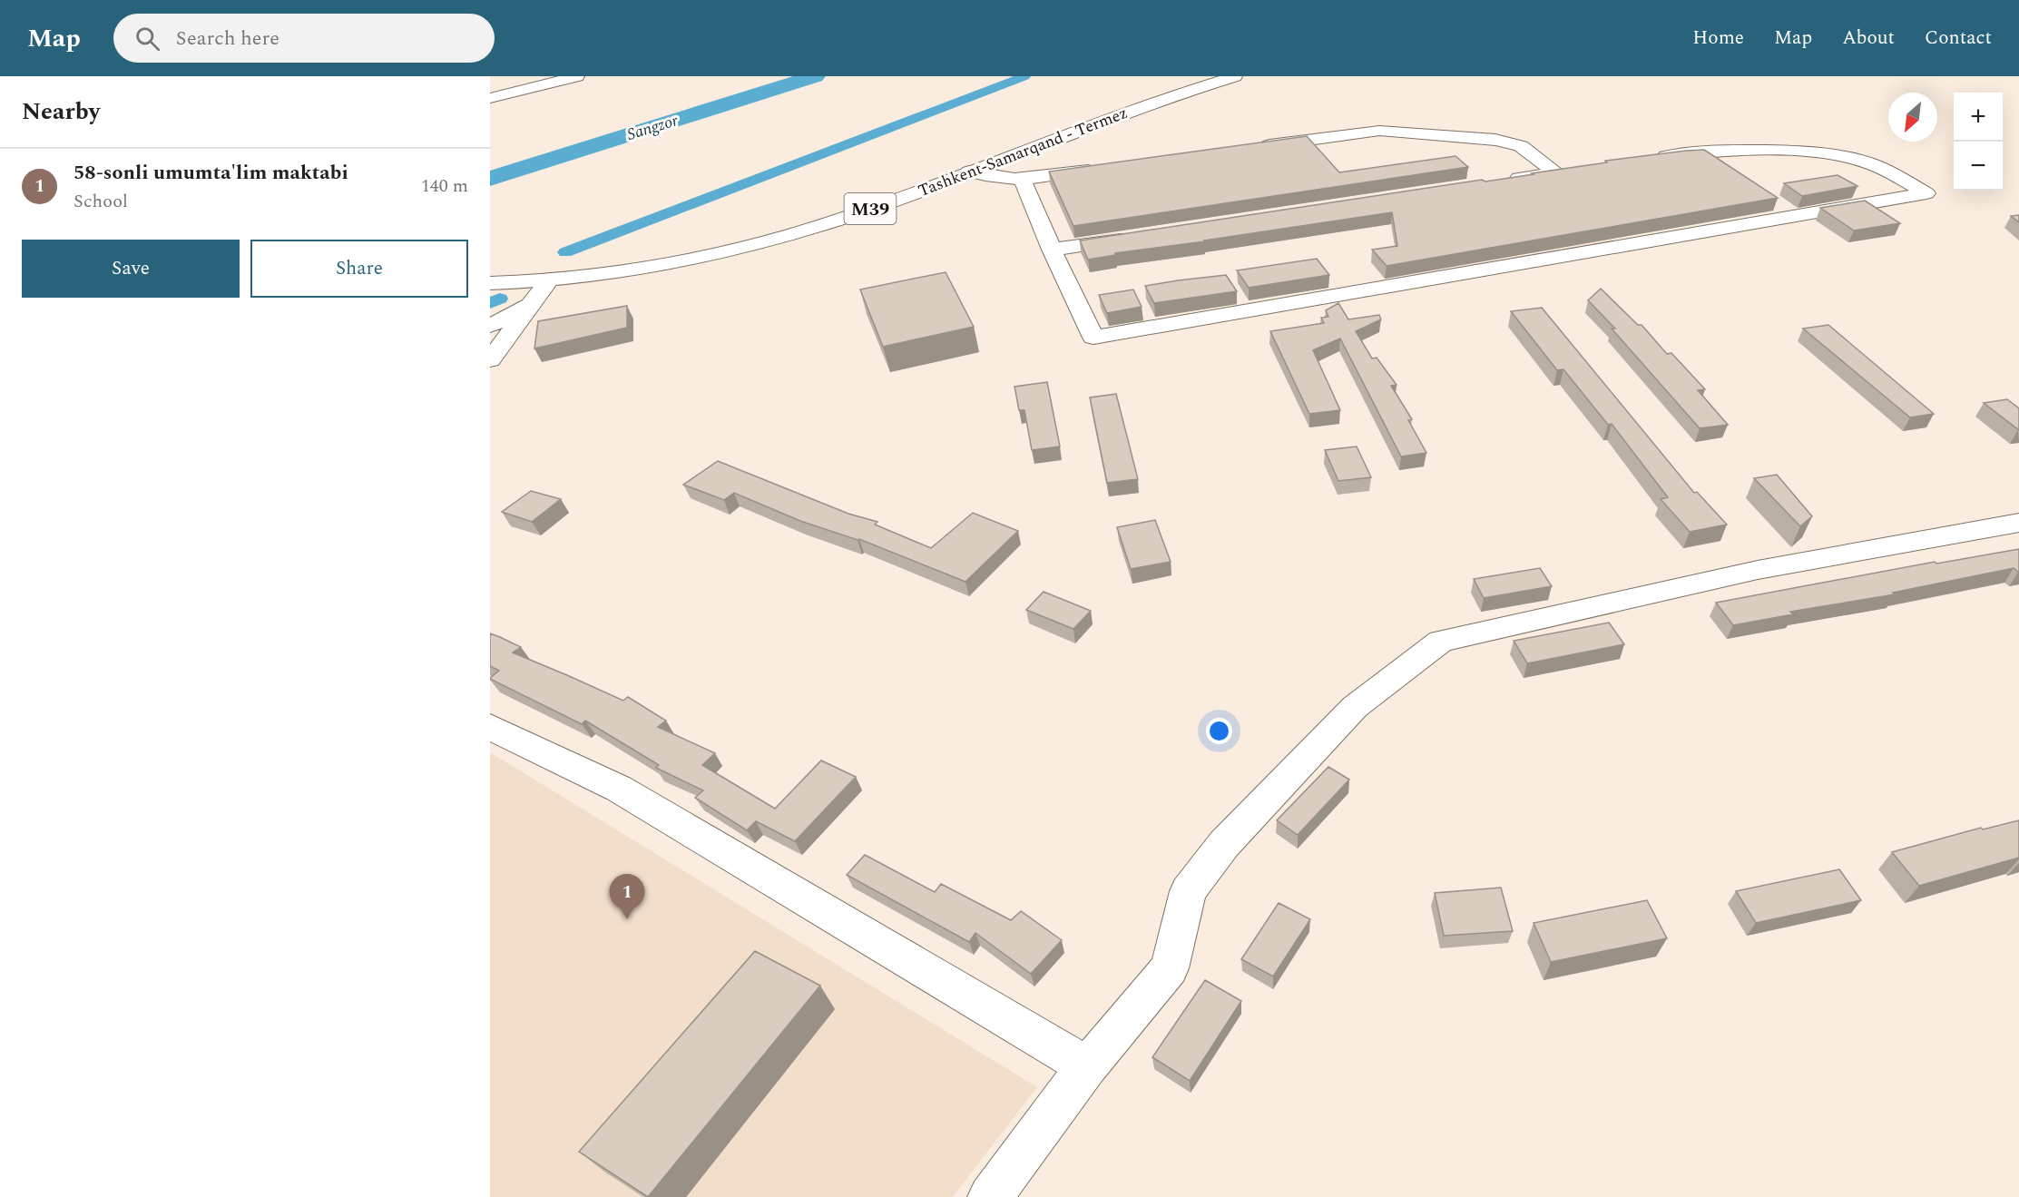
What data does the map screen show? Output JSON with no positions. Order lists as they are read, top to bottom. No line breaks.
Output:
{"streets":{"main road":["Tashkent-Samarqand - Termez","M39"]},"water":["Sangzor"],"north":"bottom left","page":{"header":"Map","search":"Search here","nav":["Home","Map","About","Contact"],"heading":"Nearby","map_buttons":["+","−"],"list":[{"mark":"1","name":"58-sonli umumta'lim maktabi","note":"School","value":"140 m"}],"buttons":["Save","Share"],"pins":"1"}}
